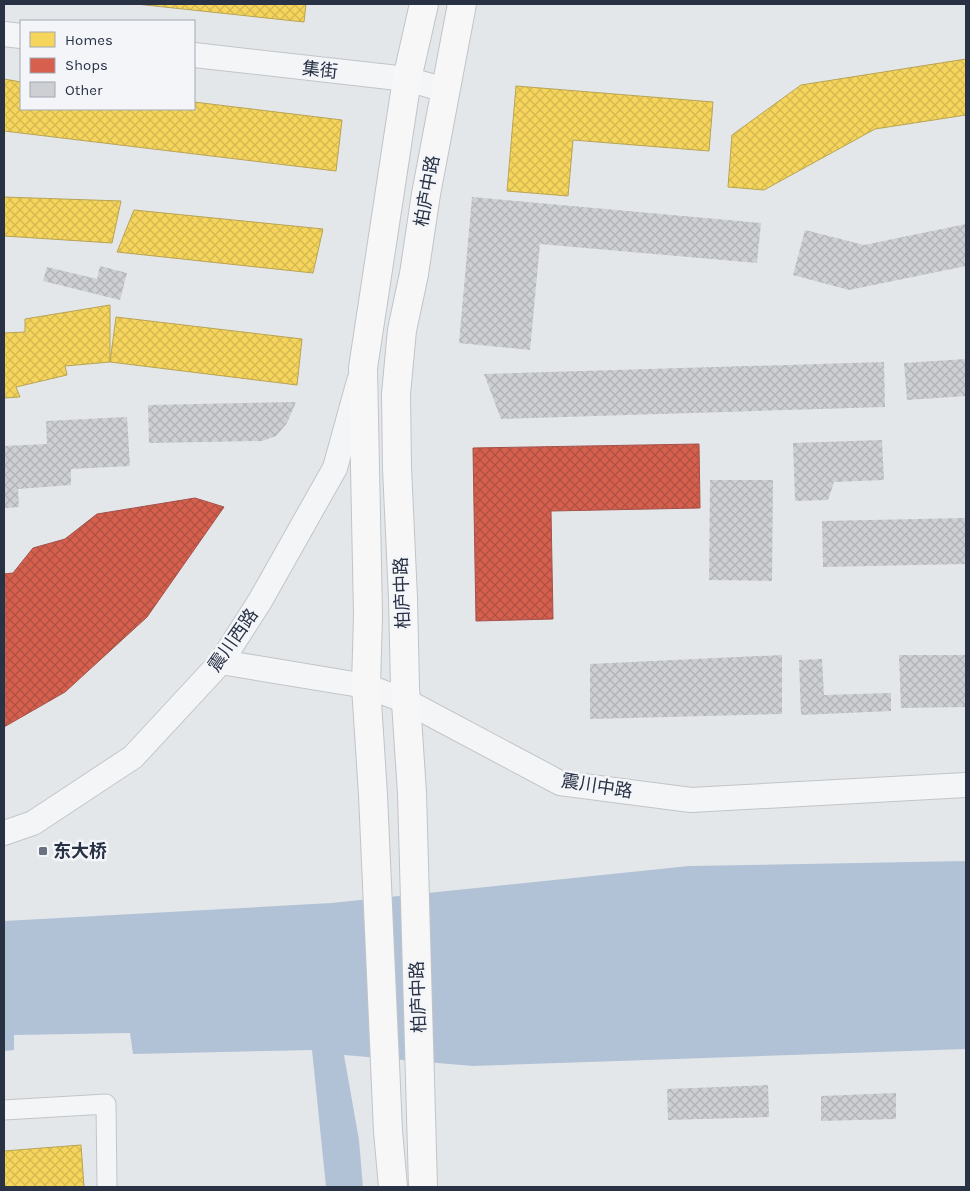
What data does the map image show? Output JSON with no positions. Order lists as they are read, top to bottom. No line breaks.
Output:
{"streets":{"main road":["柏庐中路"],"street":["集街","震川西路","震川中路"]},"crossings":[["集街","柏庐中路"],["柏庐中路","震川西路"],["柏庐中路","震川中路"],["震川西路","震川中路"]],"places":{"transit":["东大桥"]},"legend":["Homes","Shops","Other"]}
